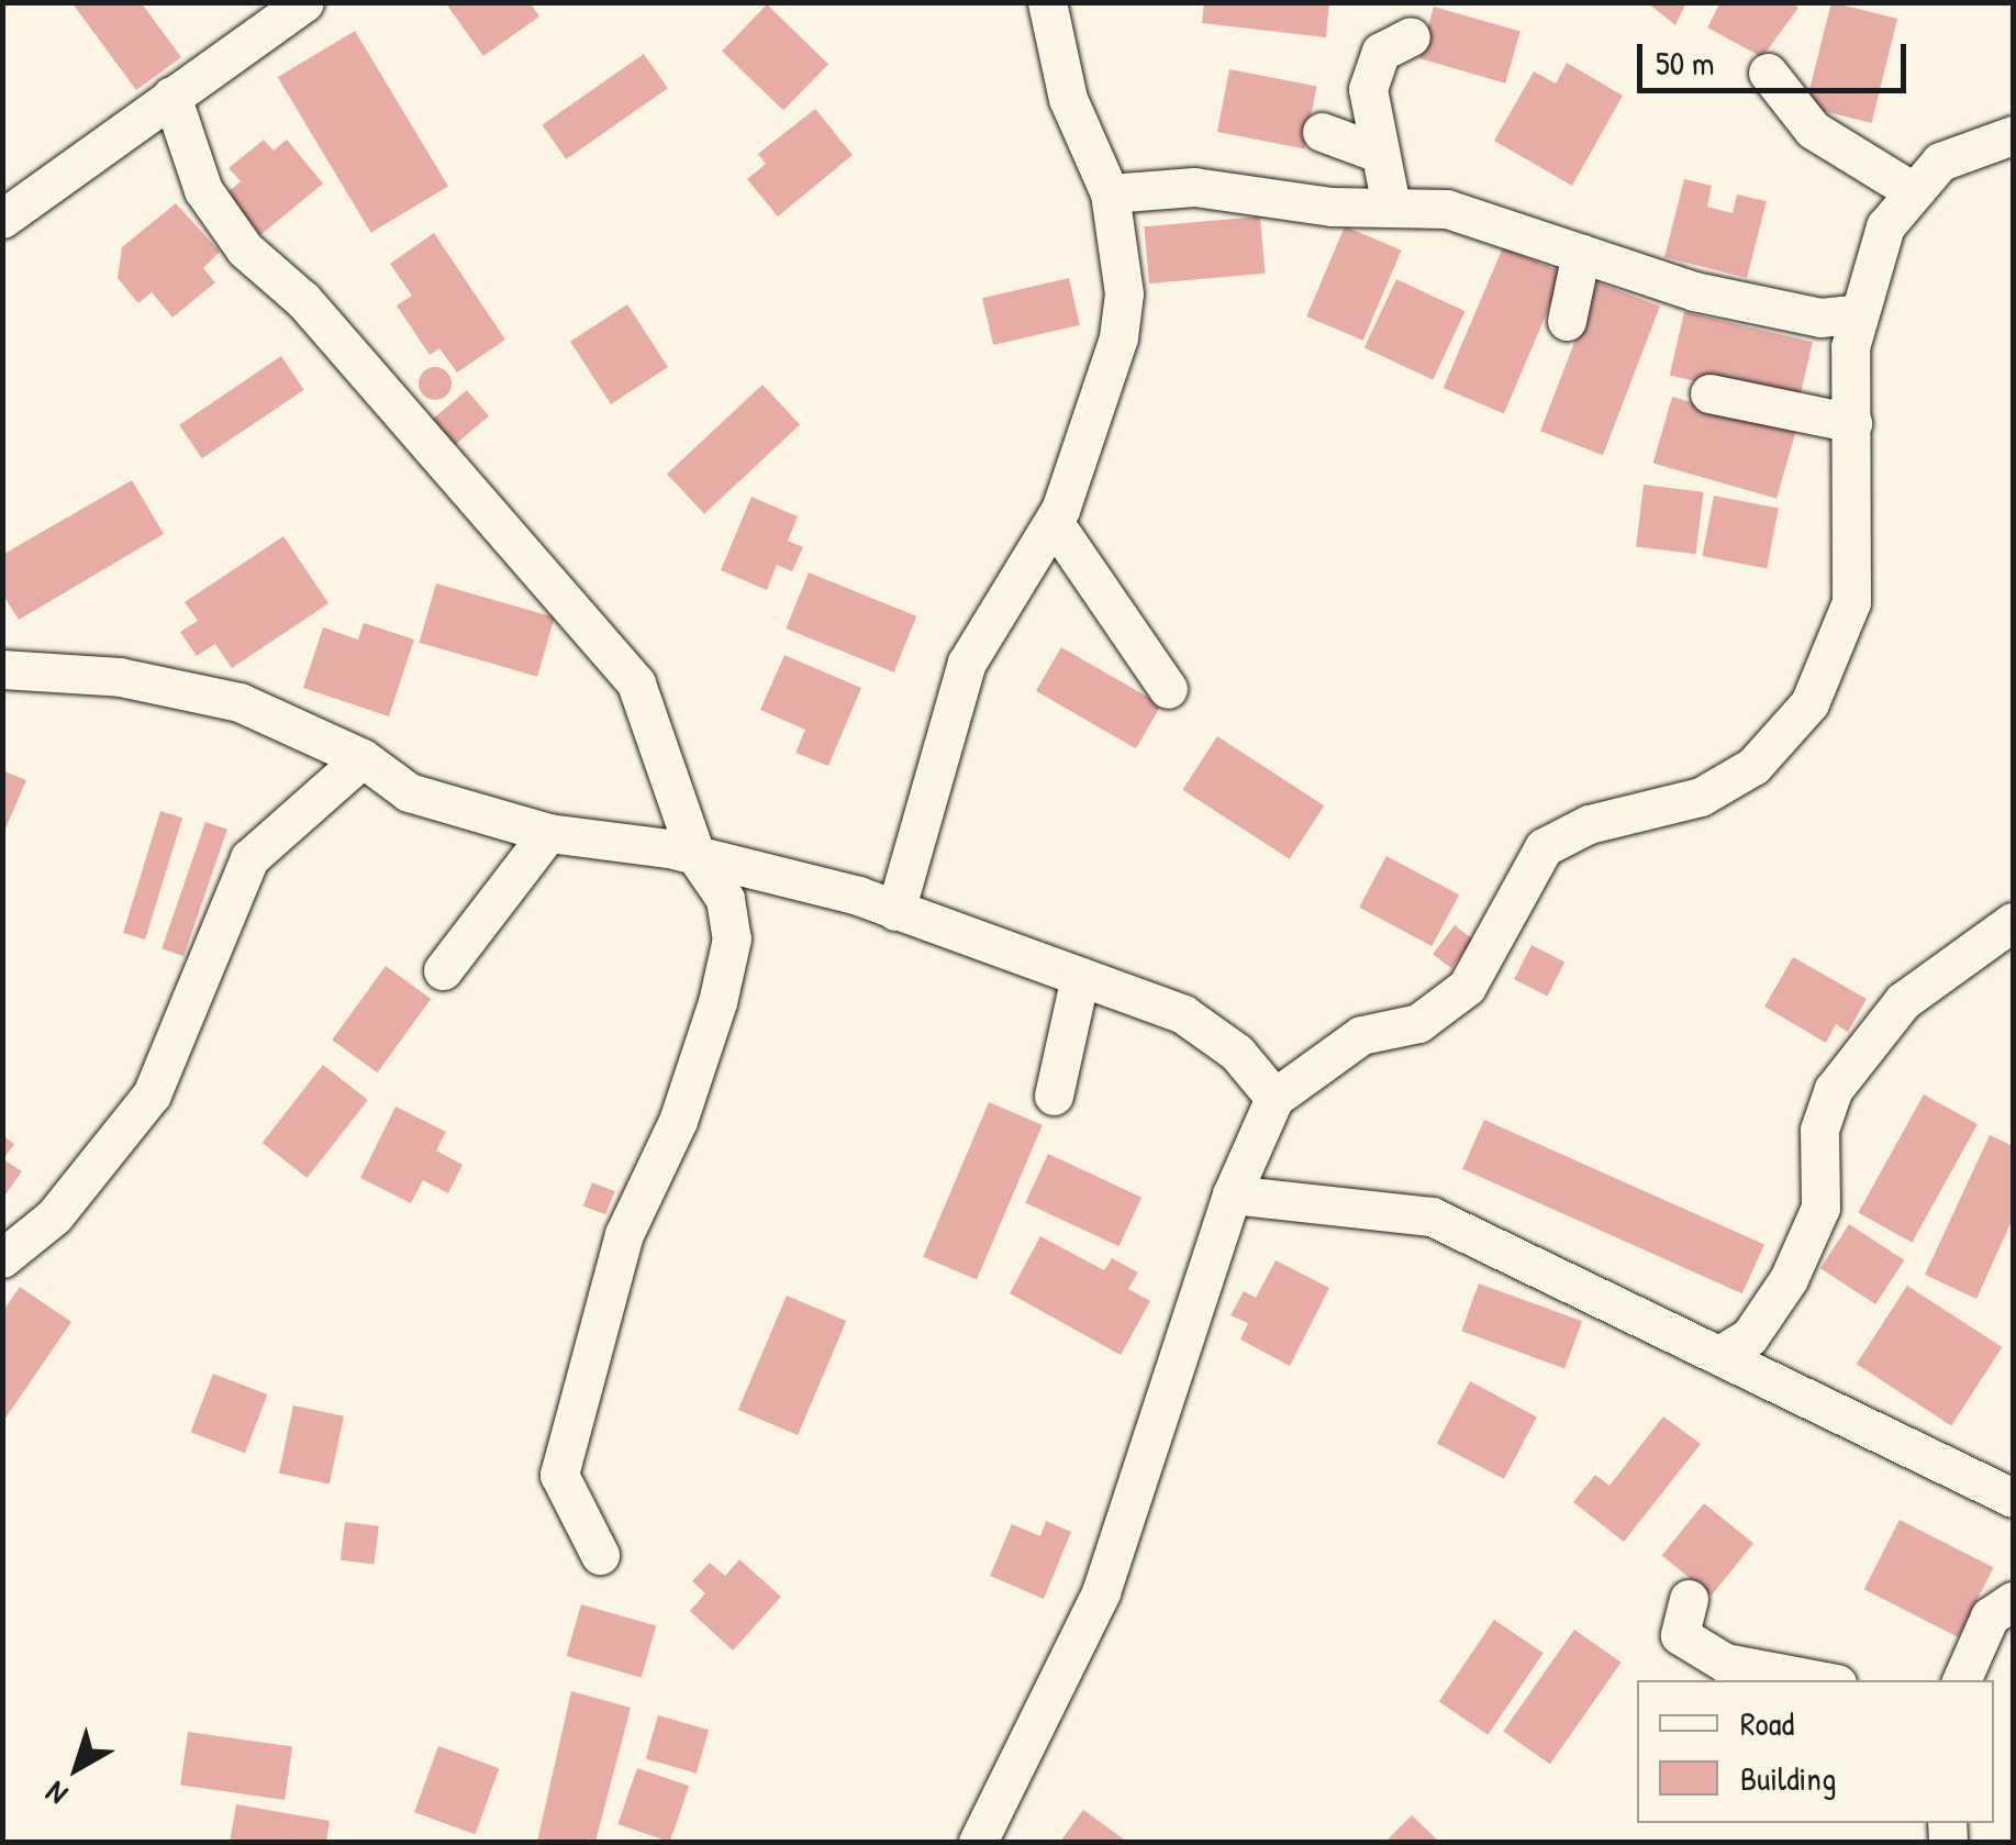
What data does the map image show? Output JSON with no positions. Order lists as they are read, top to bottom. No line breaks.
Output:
{"legend":["Road","Building"],"scale_bar":"50 m","north":"bottom left"}
